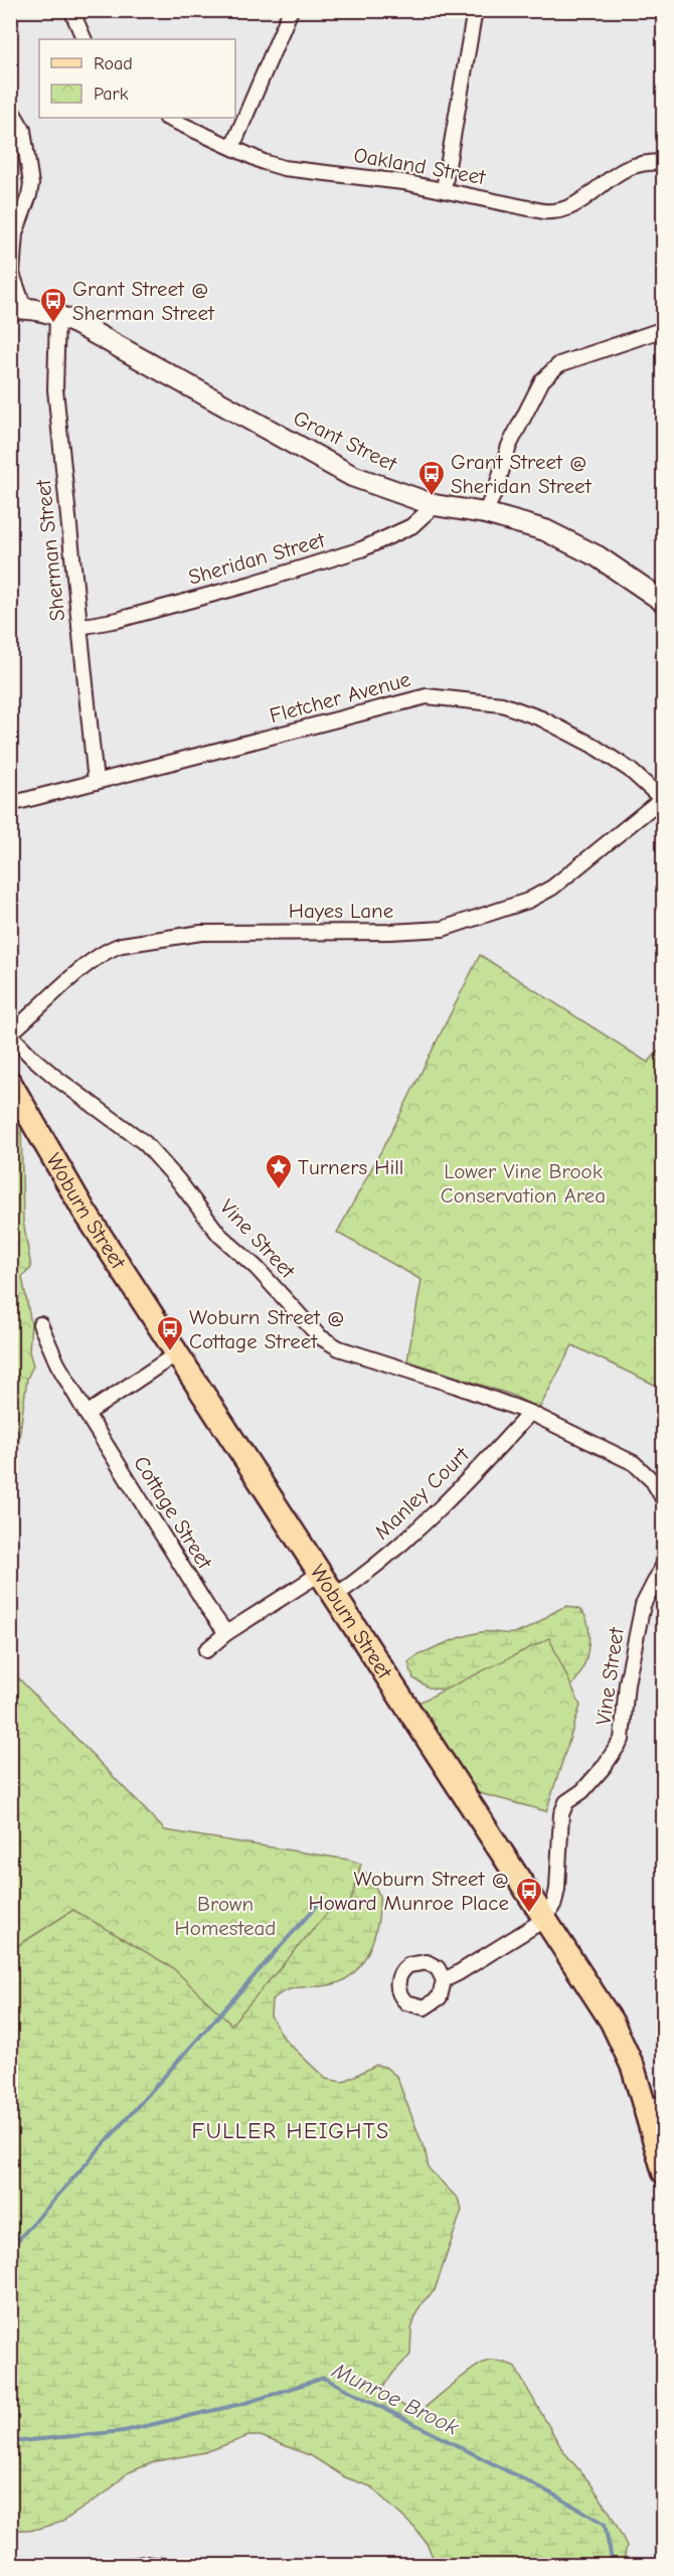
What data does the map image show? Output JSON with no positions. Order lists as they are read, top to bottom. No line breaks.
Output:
{"streets":{"main road":["Woburn Street"],"street":["Oakland Street","Grant Street","Sherman Street","Sheridan Street","Fletcher Avenue","Hayes Lane","Vine Street","Manley Court","Cottage Street"]},"crossings":[["Grant Street","Sherman Street"],["Grant Street","Sheridan Street"],["Sherman Street","Sheridan Street"],["Sherman Street","Fletcher Avenue"],["Fletcher Avenue","Hayes Lane"],["Hayes Lane","Vine Street"],["Woburn Street","Vine Street"],["Woburn Street","Manley Court"],["Vine Street","Manley Court"]],"districts":["FULLER HEIGHTS"],"water":["Munroe Brook"],"parks":["Lower Vine Brook Conservation Area","Brown Homestead"],"places":{"bus stop":["Grant Street @ Sherman Street","Grant Street @ Sheridan Street","Woburn Street @ Cottage Street","Woburn Street @ Howard Munroe Place"],"place":["Turners Hill"]},"legend":["Road","Park"]}
